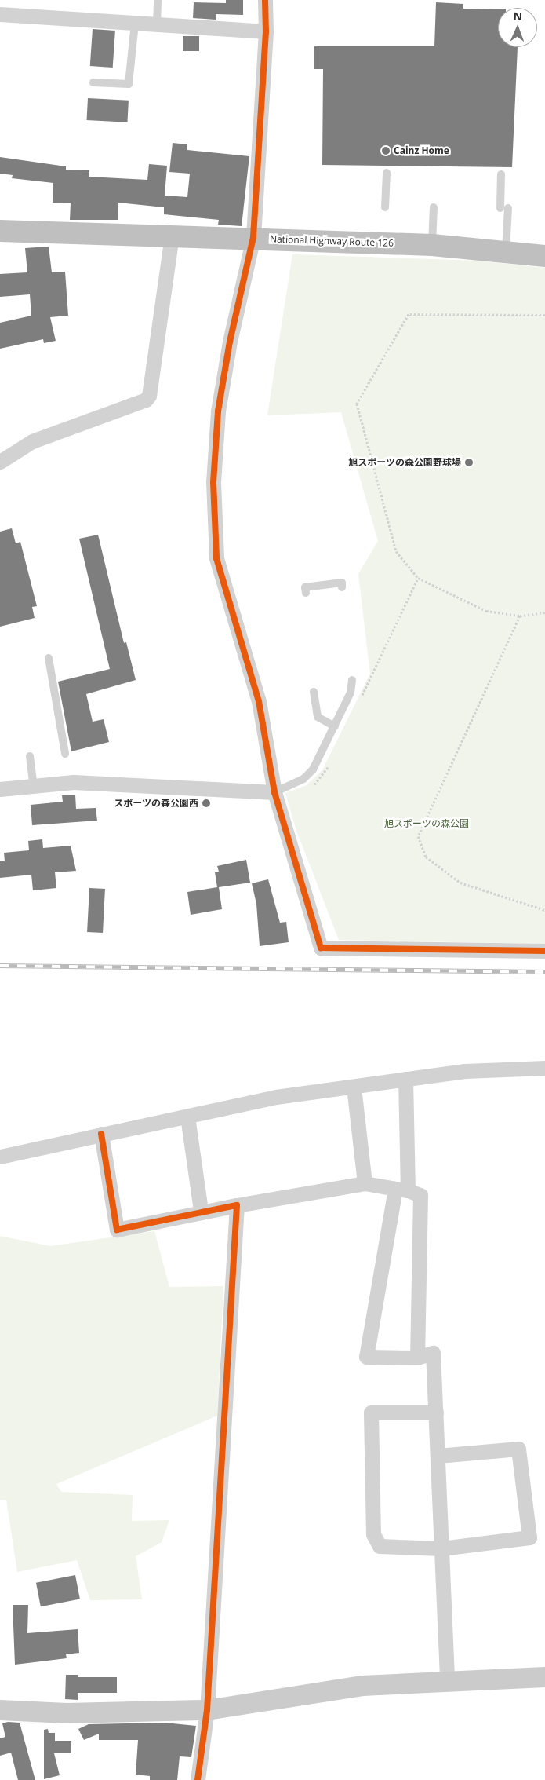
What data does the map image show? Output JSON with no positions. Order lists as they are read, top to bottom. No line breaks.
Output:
{"streets":{"highway":["National Highway Route 126"]},"parks":["旭スポーツの森公園"],"places":["Cainz Home","旭スポーツの森公園野球場","スポーツの森公園西"],"north":"top"}
